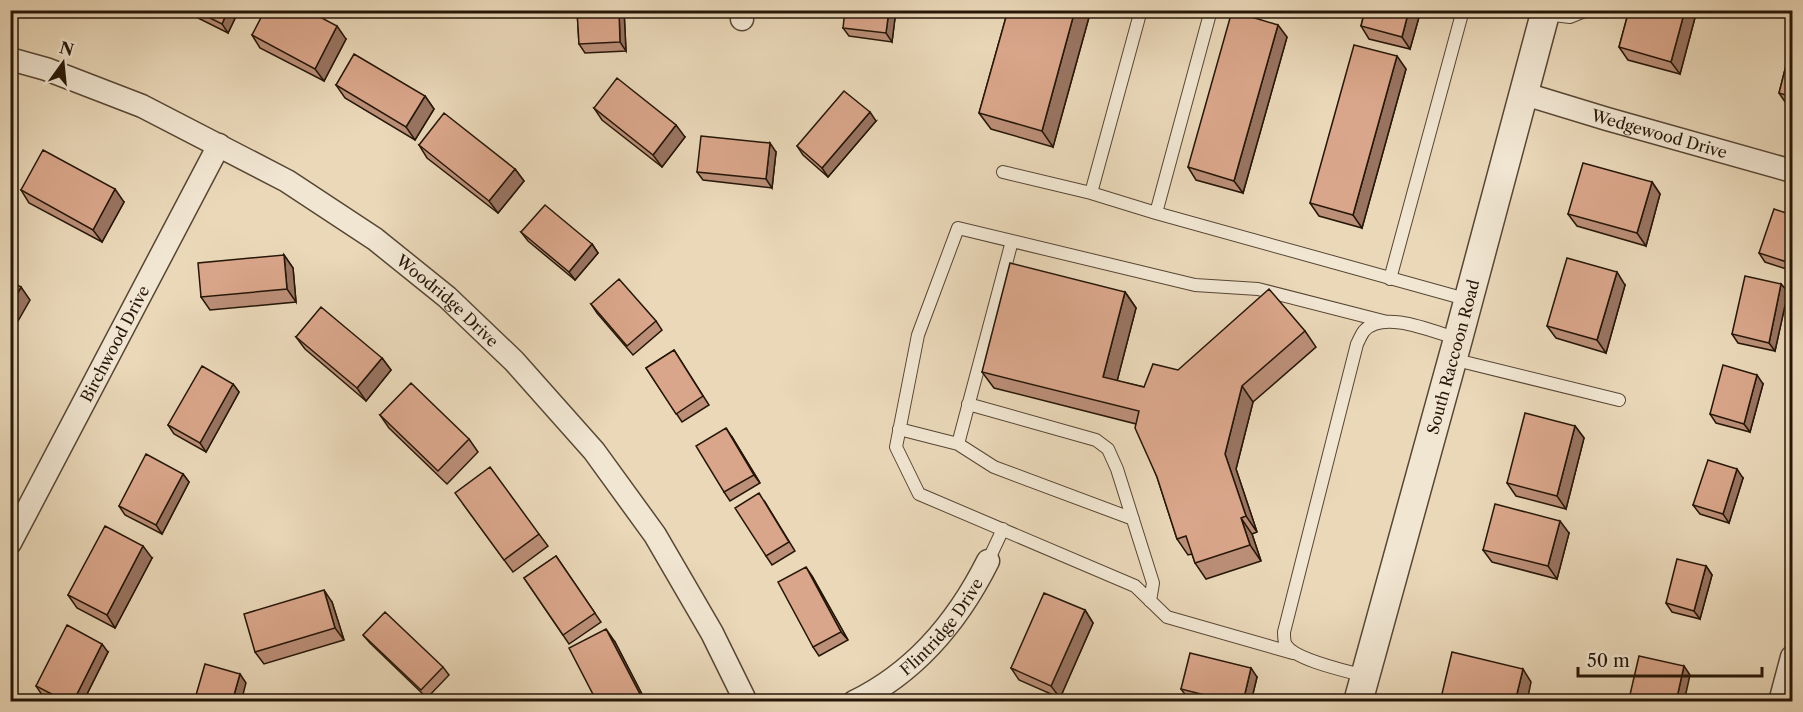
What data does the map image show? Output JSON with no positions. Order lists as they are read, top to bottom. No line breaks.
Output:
{"streets":{"street":["Wedgewood Drive","Woodridge Drive","Birchwood Drive","South Raccoon Road","Flintridge Drive"]},"crossings":[["Wedgewood Drive","South Raccoon Road"],["Woodridge Drive","Birchwood Drive"]],"scale_bar":"50 m","north":"top"}
